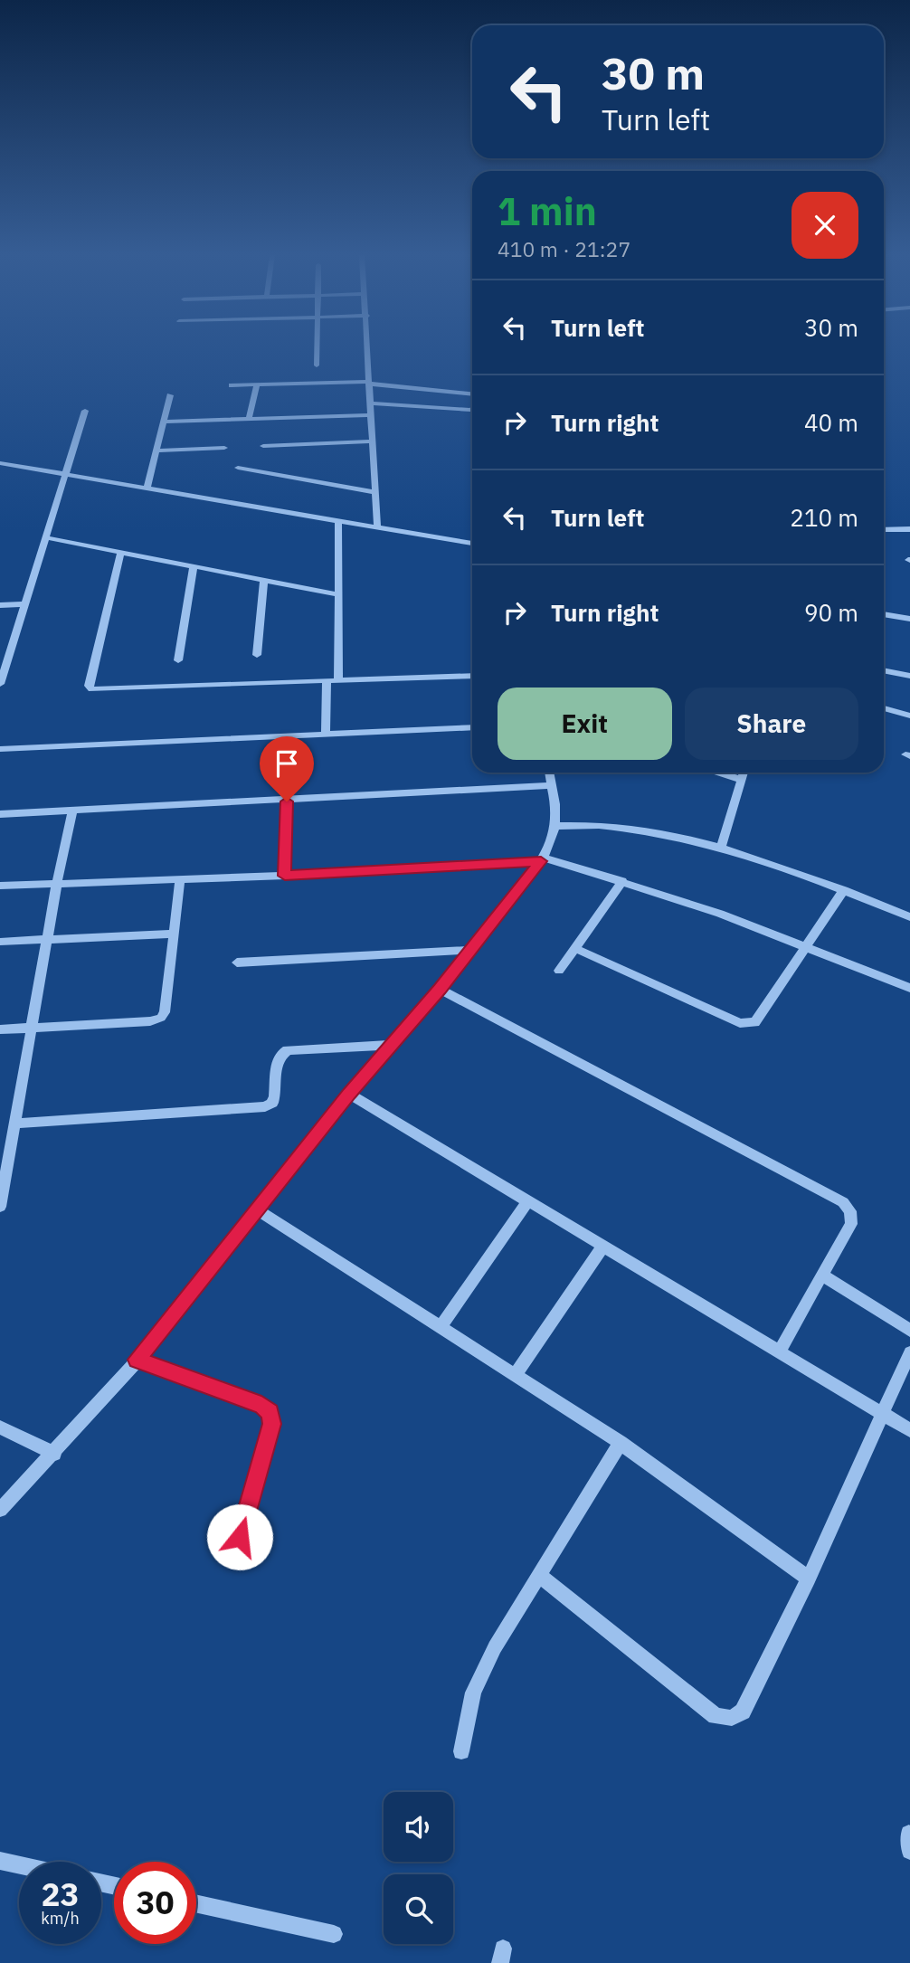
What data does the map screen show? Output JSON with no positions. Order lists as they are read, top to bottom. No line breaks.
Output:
{"page":{"turn":["30 m","Turn left"],"heading":["1 min","410 m · 21:27"],"list":[{"name":"Turn left","value":"30 m"},{"name":"Turn right","value":"40 m"},{"name":"Turn left","value":"210 m"},{"name":"Turn right","value":"90 m"}],"buttons":["Exit","Share"],"speed":"23 km/h","limit":"30"}}
